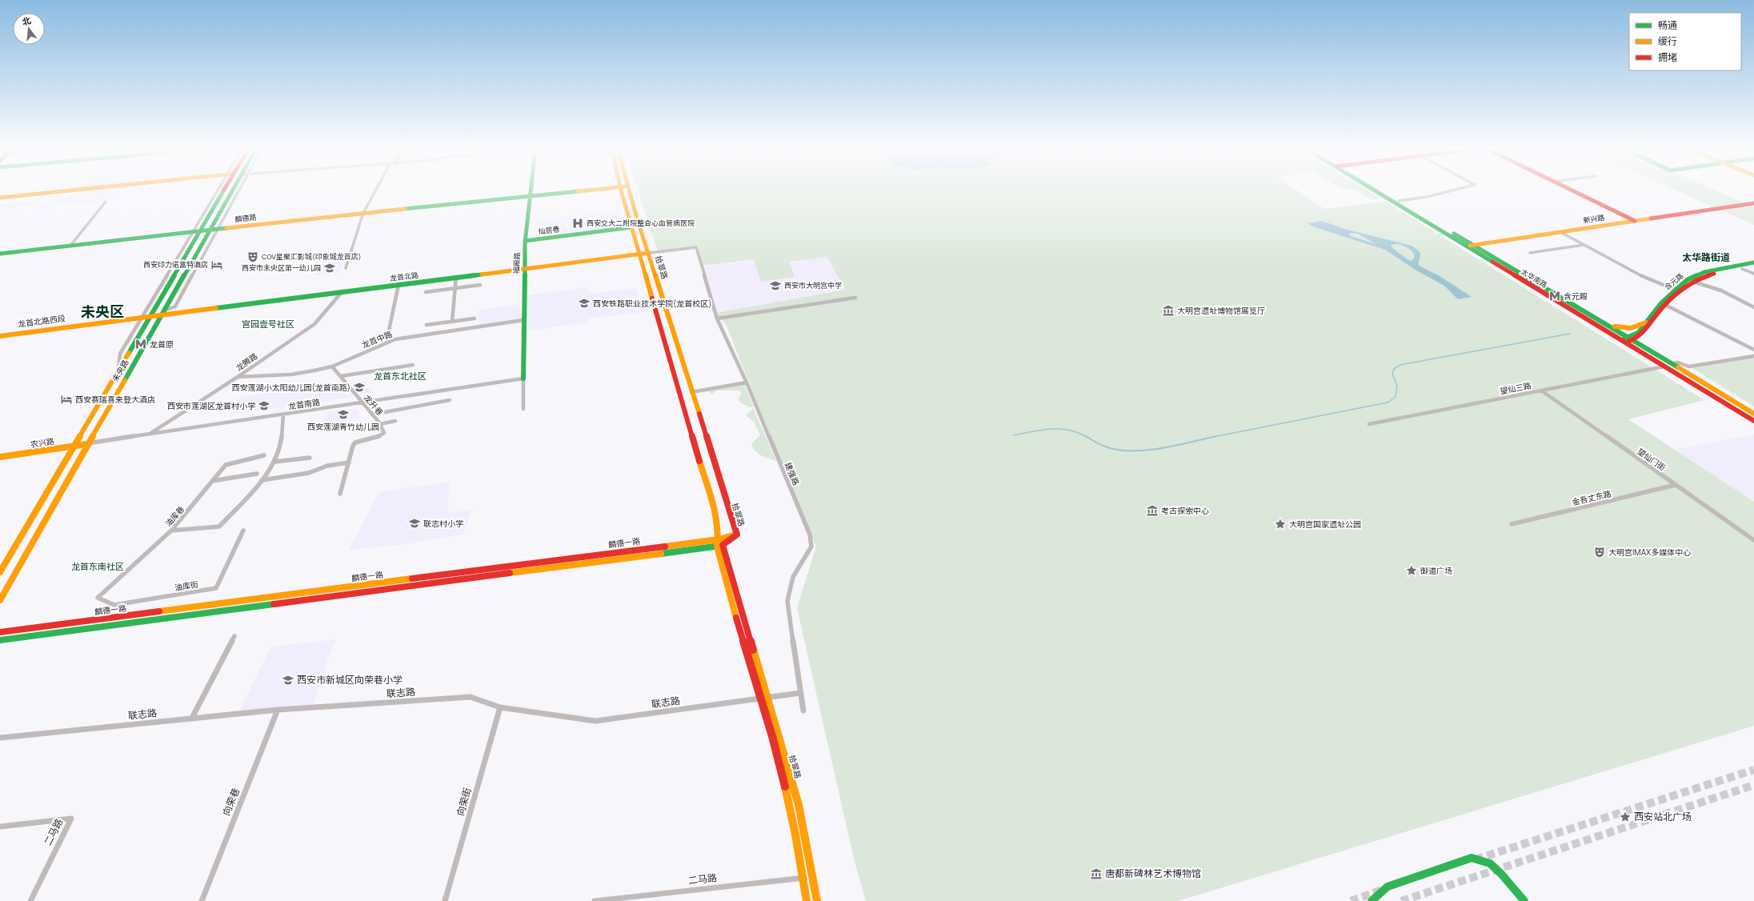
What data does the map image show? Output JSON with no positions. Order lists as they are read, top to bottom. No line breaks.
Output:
{"streets":{"main road":["麟德路","新兴路","仙居巷","福殿路","拾翠路","龙首北路","太华南路","含元路","龙首北路西段","未央路","农兴路","麟德一路"],"street":["龙首中路","龙腾路","望仙三路","龙首南路","龙升巷","望仙门街","建强路","金吾丈东路","油库巷","油库街","联志路","向荣巷","向荣街","二马路"]},"crossings":[["麟德路","福殿路"],["麟德路","未央路"],["新兴路","太华南路"],["仙居巷","福殿路"],["仙居巷","拾翠路"],["福殿路","龙首北路"],["福殿路","龙首中路"],["福殿路","龙首南路"],["拾翠路","龙首北路"],["拾翠路","建强路"],["拾翠路","麟德一路"],["拾翠路","联志路"],["拾翠路","二马路"],["龙首北路","龙首北路西段"],["龙首北路","龙腾路"],["龙首北路","未央路"],["龙首北路","建强路"],["太华南路","含元路"],["太华南路","望仙三路"],["龙首北路西段","未央路"],["龙首中路","龙腾路"],["龙首中路","龙升巷"],["龙腾路","龙首南路"],["未央路","龙首南路"],["未央路","农兴路"],["望仙三路","望仙门街"],["龙首南路","龙升巷"],["龙首南路","农兴路"],["望仙门街","金吾丈东路"],["建强路","联志路"],["油库巷","油库街"],["联志路","向荣巷"],["联志路","向荣街"]],"districts":["太华路街道","未央区","宫园壹号社区","龙首东北社区","龙首东南社区"],"places":{"hospital":["西安交大二附院整合心血管病医院"],"theatre":["CGV星聚汇影城(印象城龙首店)","大明宫IMAX多媒体中心"],"hotel":["西安印力诺富特酒店","西安赛瑞喜来登大酒店"],"school or university":["西安市未央区第一幼儿园","西安市大明宫中学","西安铁路职业技术学院(龙首校区)","西安莲湖小太阳幼儿园(龙首南路)","西安市莲湖区龙首村小学","西安莲湖青竹幼儿园","联志村小学","西安市新城区向荣巷小学"],"metro station":["含元殿","龙首原"],"museum":["大明宫遗址博物馆展览厅","考古探索中心","唐都新碑林艺术博物馆"],"place":["大明宫国家遗址公园","御道广场","西安站北广场"]},"legend":["畅通","缓行","拥堵"],"north":"top"}
